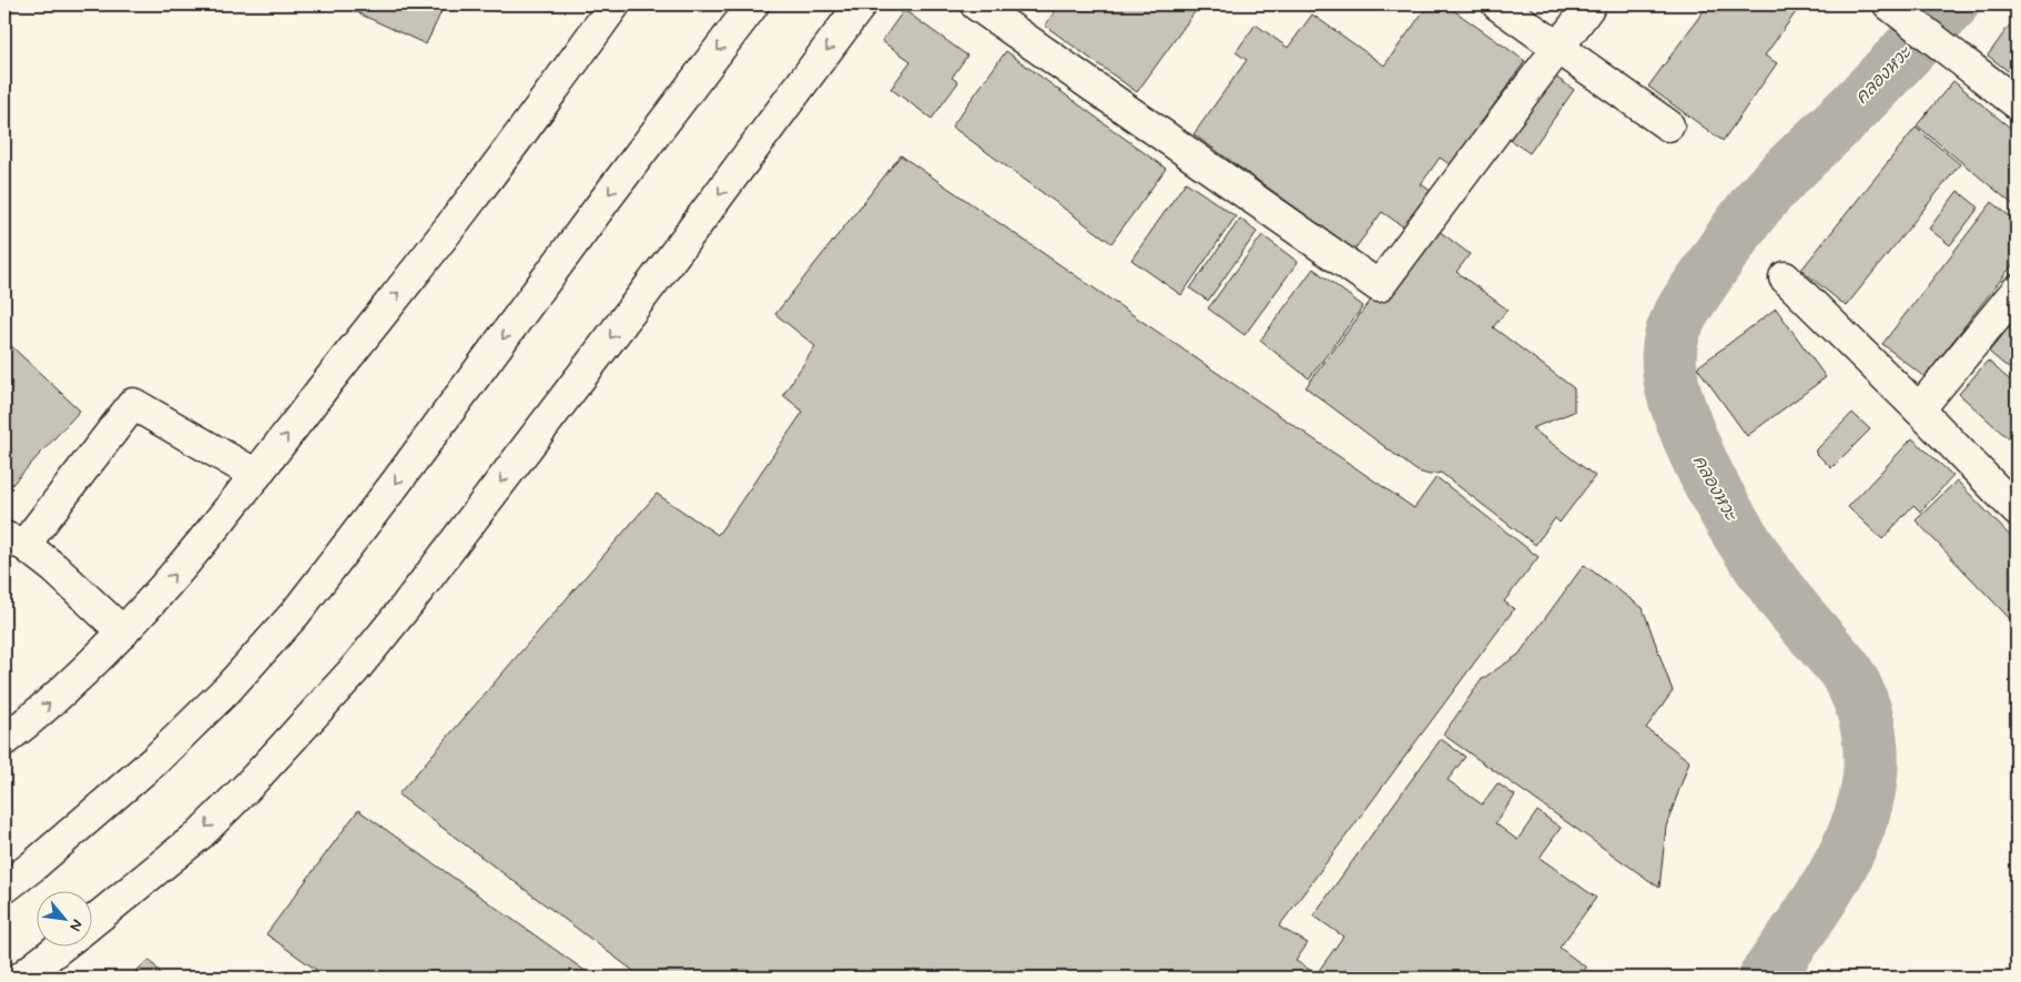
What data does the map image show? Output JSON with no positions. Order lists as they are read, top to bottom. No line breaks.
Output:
{"water":["คลองหวะ"],"north":"bottom right"}
